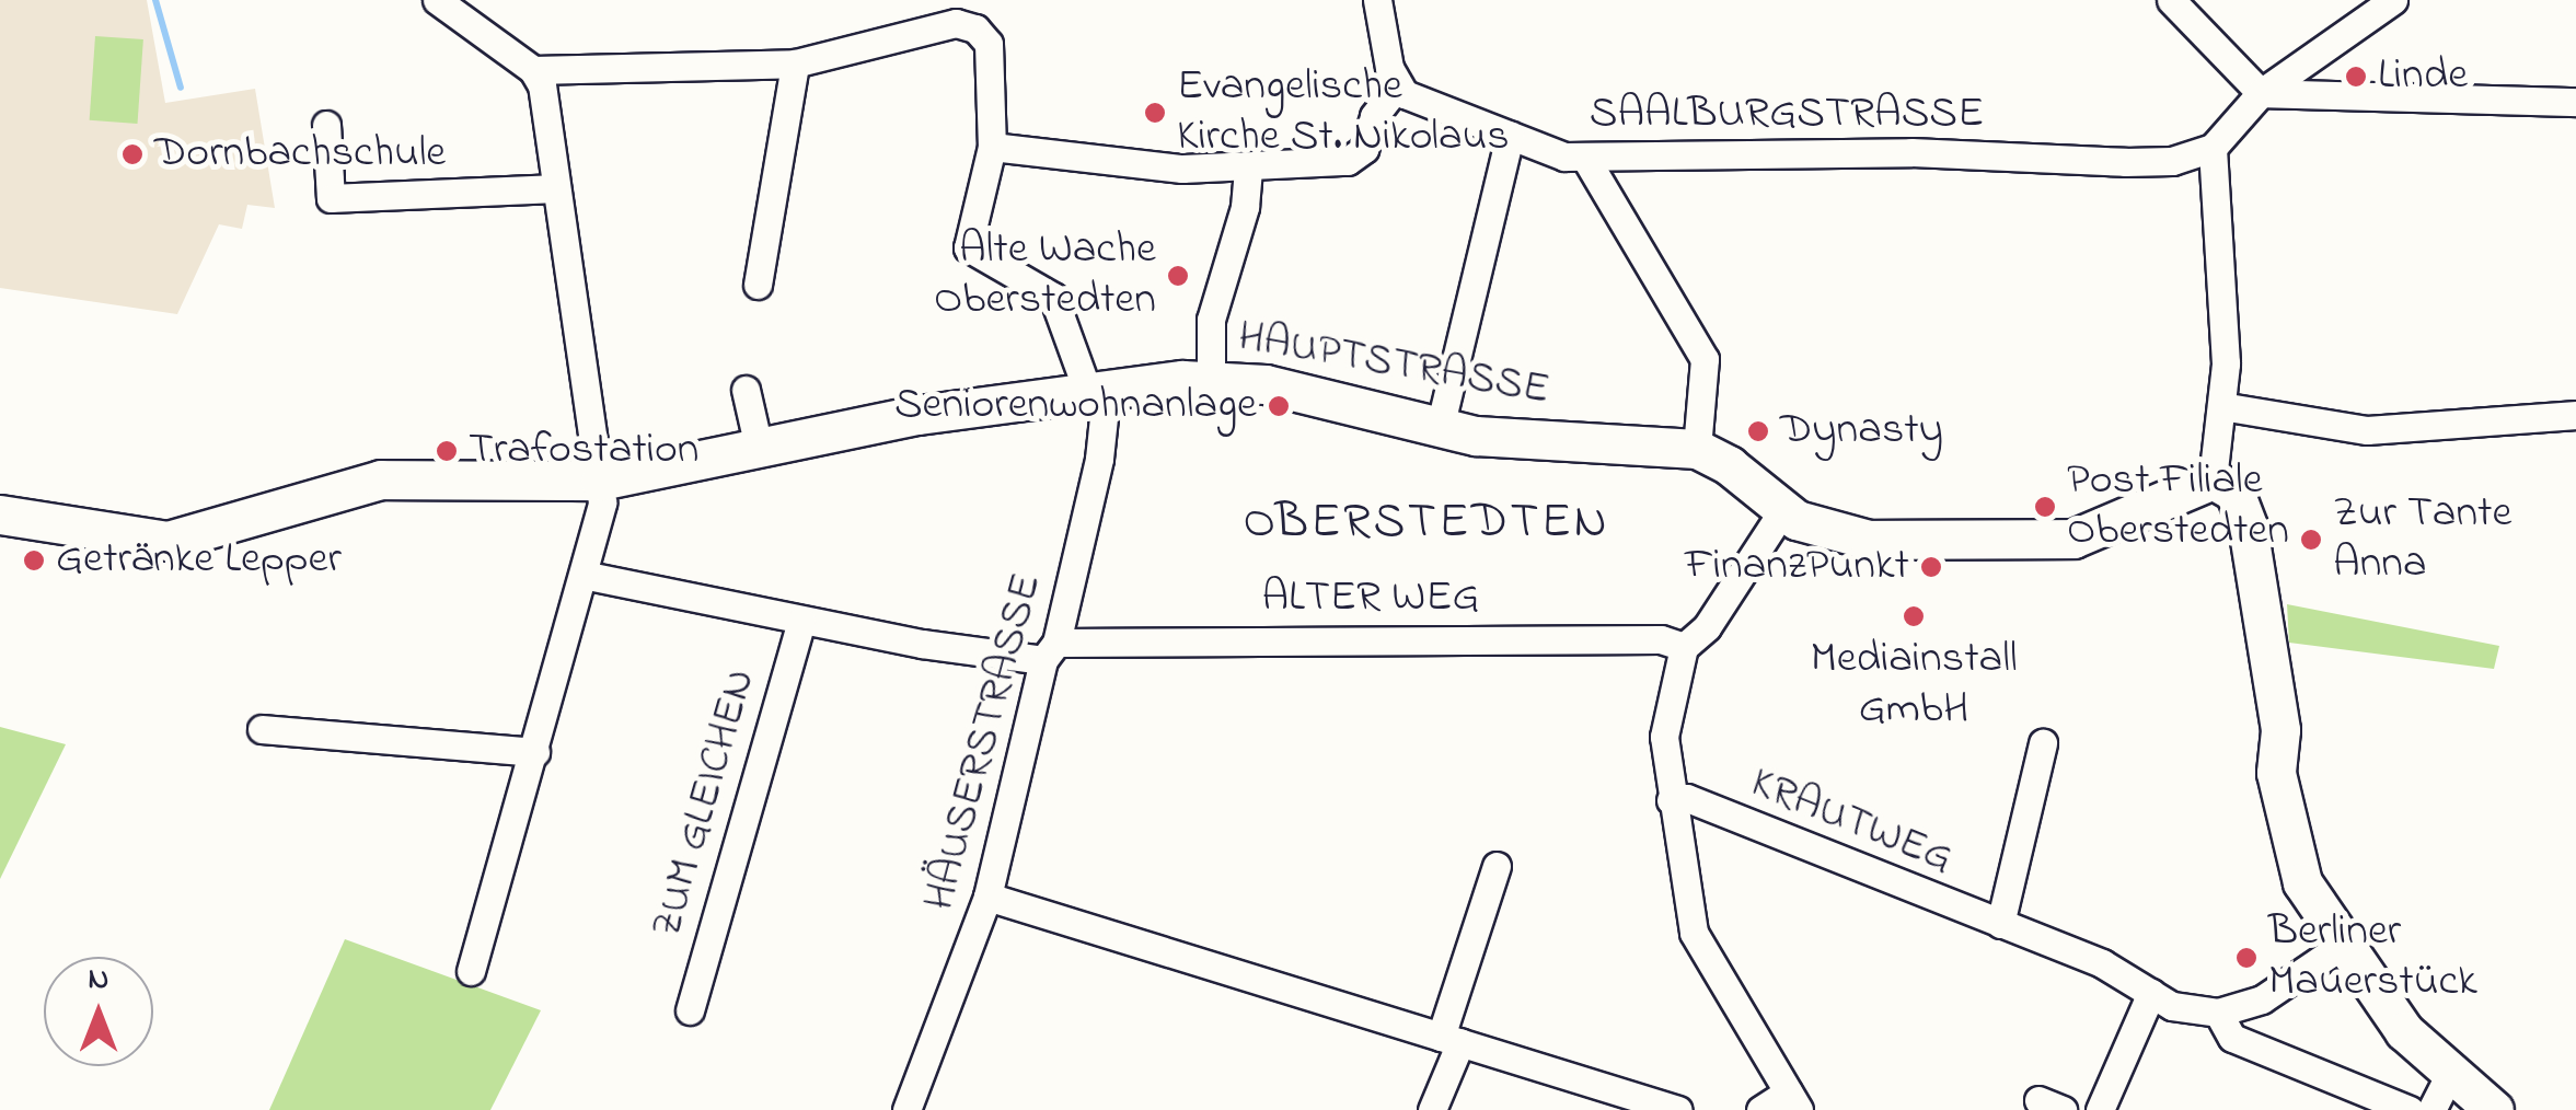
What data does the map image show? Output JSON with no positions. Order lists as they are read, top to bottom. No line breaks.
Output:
{"streets":{"street":["SAALBURGSTRASSE","HAUPTSTRASSE","ALTER WEG","HÄUSERSTRASSE","ZUM GLEICHEN","KRAUTWEG"]},"crossings":[["HAUPTSTRASSE","HÄUSERSTRASSE"],["ALTER WEG","HÄUSERSTRASSE"],["ALTER WEG","ZUM GLEICHEN"]],"districts":["OBERSTEDTEN"],"places":["Linde","Evangelische Kirche St. Nikolaus","Dornbachschule","Alte Wache Oberstedten","Seniorenwohnanlage","Dynasty","Trafostation","Post Filiale Oberstedten","Zur Tante Anna","Getränke Lepper","FinanzPunkt","Mediainstall GmbH","Berliner Mauerstück"],"north":"top"}
